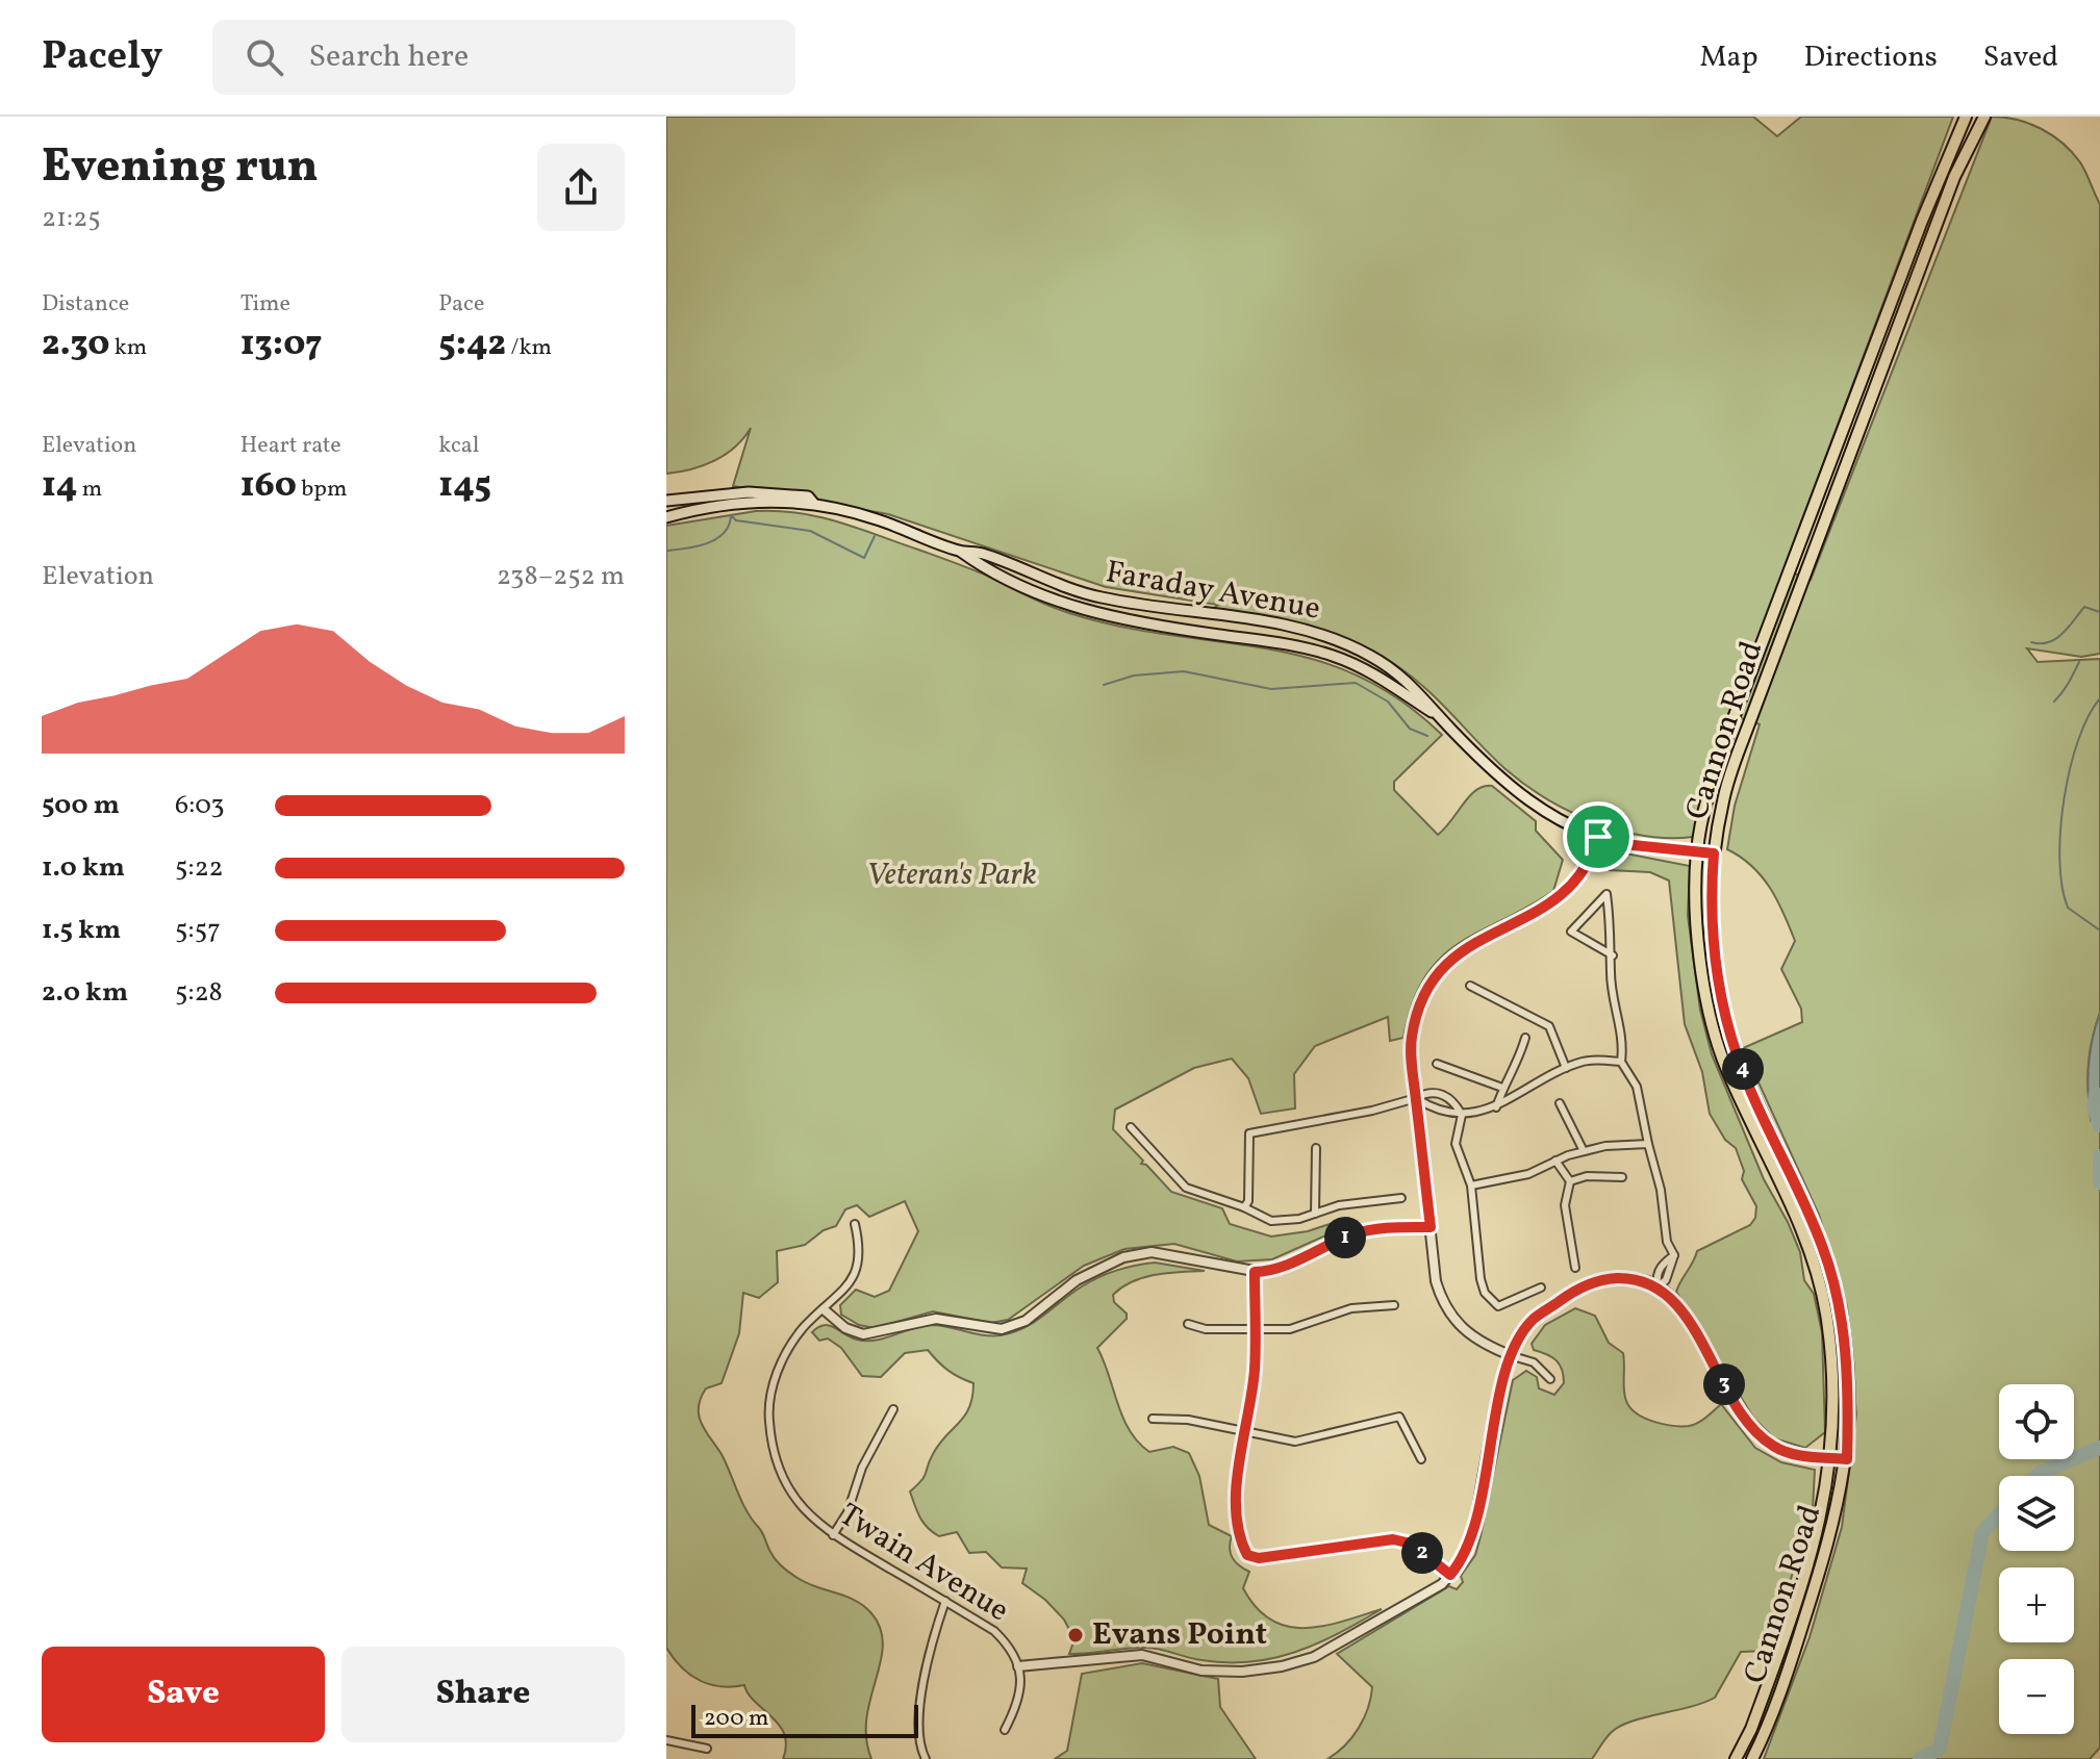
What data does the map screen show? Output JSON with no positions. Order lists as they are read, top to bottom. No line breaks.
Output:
{"streets":{"main road":["Faraday Avenue","Cannon Road"],"street":["Twain Avenue"]},"crossings":[["Faraday Avenue","Cannon Road"]],"parks":["Veteran's Park"],"places":["Evans Point"],"scale_bar":"200 m","page":{"header":"Pacely","search":"Search here","nav":["Map","Directions","Saved"],"heading":["Evening run","21:25"],"stats":[["Distance","2.30 km"],["Time","13:07"],["Pace","5:42 /km"],["Elevation","14 m"],["Heart rate","160 bpm"],["kcal","145"]],"chart":["Elevation","238–252 m"],"list":[{"name":"500 m","note":"6:03"},{"name":"1.0 km","note":"5:22"},{"name":"1.5 km","note":"5:57"},{"name":"2.0 km","note":"5:28"}],"pins":["4","1","3","2"],"map_buttons":["+","−"],"buttons":["Save","Share"],"scale":"200 m"}}
